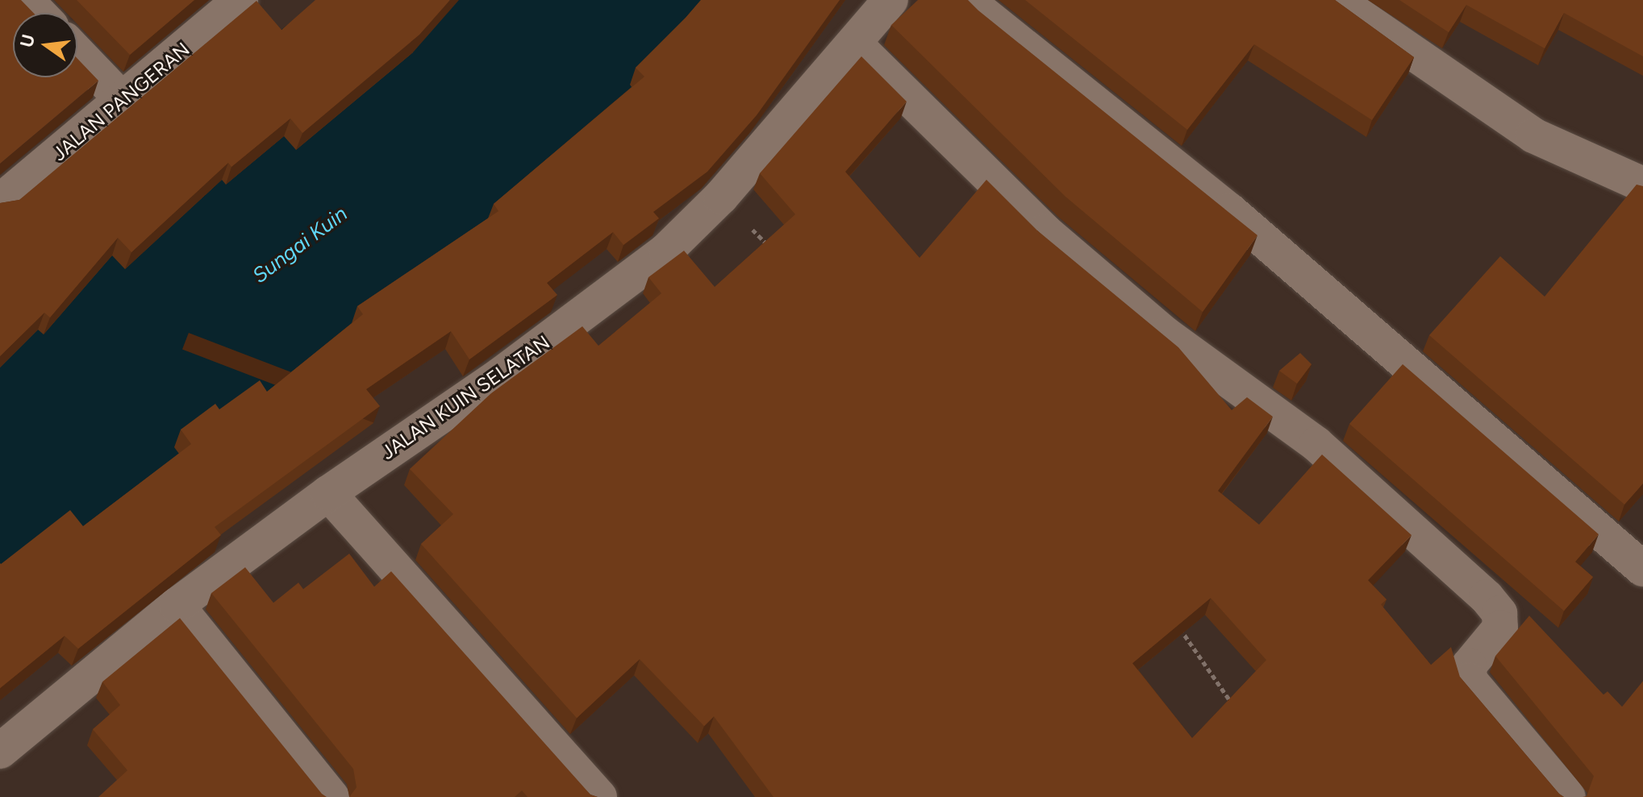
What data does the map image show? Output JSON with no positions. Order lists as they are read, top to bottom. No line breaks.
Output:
{"streets":{"street":["JALAN PANGERAN","JALAN KUIN SELATAN"]},"water":["Sungai Kuin"],"north":"left"}
